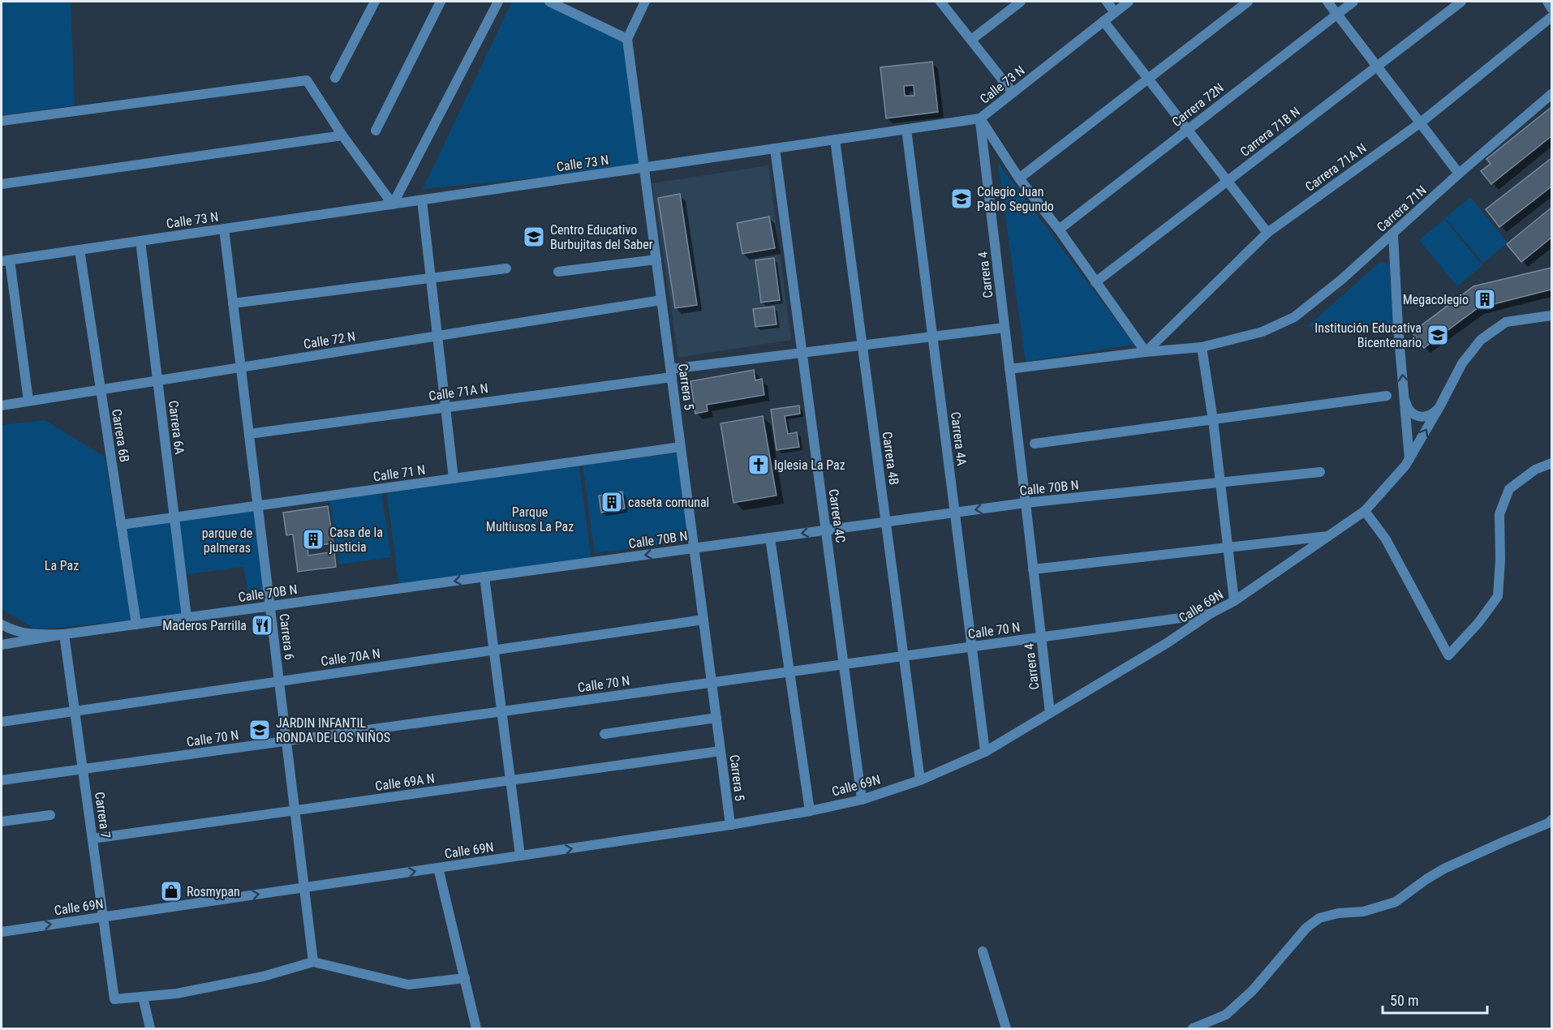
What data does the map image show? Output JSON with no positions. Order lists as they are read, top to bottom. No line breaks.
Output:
{"streets":{"street":["Calle 73 N","Carrera 72N","Carrera 71B N","Carrera 71A N","Carrera 71N","Carrera 4","Calle 72 N","Carrera 5","Calle 71A N","Carrera 6A","Carrera 6B","Carrera 4A","Carrera 4B","Calle 71 N","Calle 70B N","Carrera 4C","Calle 69N","Calle 70 N","Carrera 6","Calle 70A N","Calle 69A N","Carrera 7"]},"crossings":[["Calle 73 N","Carrera 4"],["Calle 73 N","Carrera 5"],["Calle 73 N","Carrera 6A"],["Calle 73 N","Carrera 6B"],["Calle 73 N","Carrera 4A"],["Calle 73 N","Carrera 4B"],["Calle 73 N","Carrera 4C"],["Calle 73 N","Carrera 6"],["Carrera 4","Calle 71A N"],["Carrera 4","Calle 70B N"],["Carrera 4","Calle 69N"],["Carrera 4","Calle 70 N"],["Calle 72 N","Carrera 5"],["Calle 72 N","Carrera 6A"],["Calle 72 N","Carrera 6B"],["Calle 72 N","Carrera 6"],["Carrera 5","Calle 71A N"],["Carrera 5","Calle 71 N"],["Carrera 5","Calle 70B N"],["Carrera 5","Calle 69N"],["Carrera 5","Calle 70 N"],["Carrera 5","Calle 70A N"],["Carrera 5","Calle 69A N"],["Calle 71A N","Carrera 4A"],["Calle 71A N","Carrera 4B"],["Calle 71A N","Carrera 4C"],["Calle 71A N","Carrera 6"],["Carrera 6A","Calle 71 N"],["Carrera 6A","Calle 70B N"],["Carrera 6B","Calle 71 N"],["Carrera 6B","Calle 70B N"],["Carrera 4A","Calle 70B N"],["Carrera 4A","Calle 69N"],["Carrera 4A","Calle 70 N"],["Carrera 4B","Calle 70B N"],["Carrera 4B","Calle 69N"],["Carrera 4B","Calle 70 N"],["Calle 71 N","Carrera 6"],["Calle 70B N","Carrera 4C"],["Calle 70B N","Carrera 6"],["Calle 70B N","Carrera 7"],["Carrera 4C","Calle 69N"],["Carrera 4C","Calle 70 N"],["Calle 69N","Calle 70 N"],["Calle 69N","Carrera 6"],["Calle 69N","Carrera 7"],["Calle 70 N","Carrera 6"],["Calle 70 N","Carrera 7"],["Carrera 6","Calle 70A N"],["Carrera 6","Calle 69A N"],["Calle 70A N","Carrera 7"],["Calle 69A N","Carrera 7"]],"one_way":["Calle 70B N"],"parks":["Parque Multiusos La Paz","parque de palmeras","La Paz"],"places":{"school or university":["Colegio Juan Pablo Segundo","Centro Educativo Burbujitas del Saber","Institución Educativa Bicentenario","JARDIN INFANTIL RONDA DE LOS NIÑOS"],"building":["Megacolegio","caseta comunal","Casa de la justicia"],"church":["Iglesia La Paz"],"restaurant":["Maderos Parrilla"],"shop":["Rosmypan"]},"scale_bar":"50 m"}
